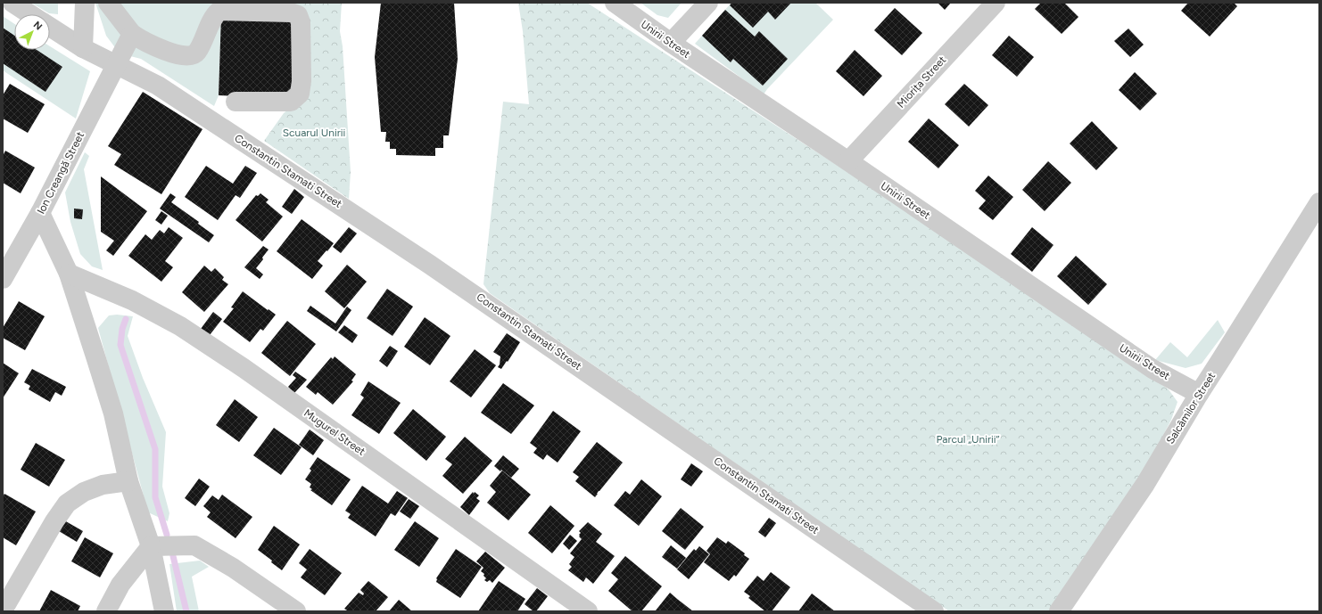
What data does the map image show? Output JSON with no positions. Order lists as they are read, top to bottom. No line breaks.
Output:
{"streets":{"street":["Unirii Street","Miorița Street","Constantin Stamati Street","Ion Creangă Street","Salcâmilor Street","Mugurel Street"]},"crossings":[["Unirii Street","Miorița Street"],["Unirii Street","Salcâmilor Street"],["Constantin Stamati Street","Ion Creangă Street"]],"parks":["Scuarul Unirii","Parcul „Unirii”"],"north":"top right"}
